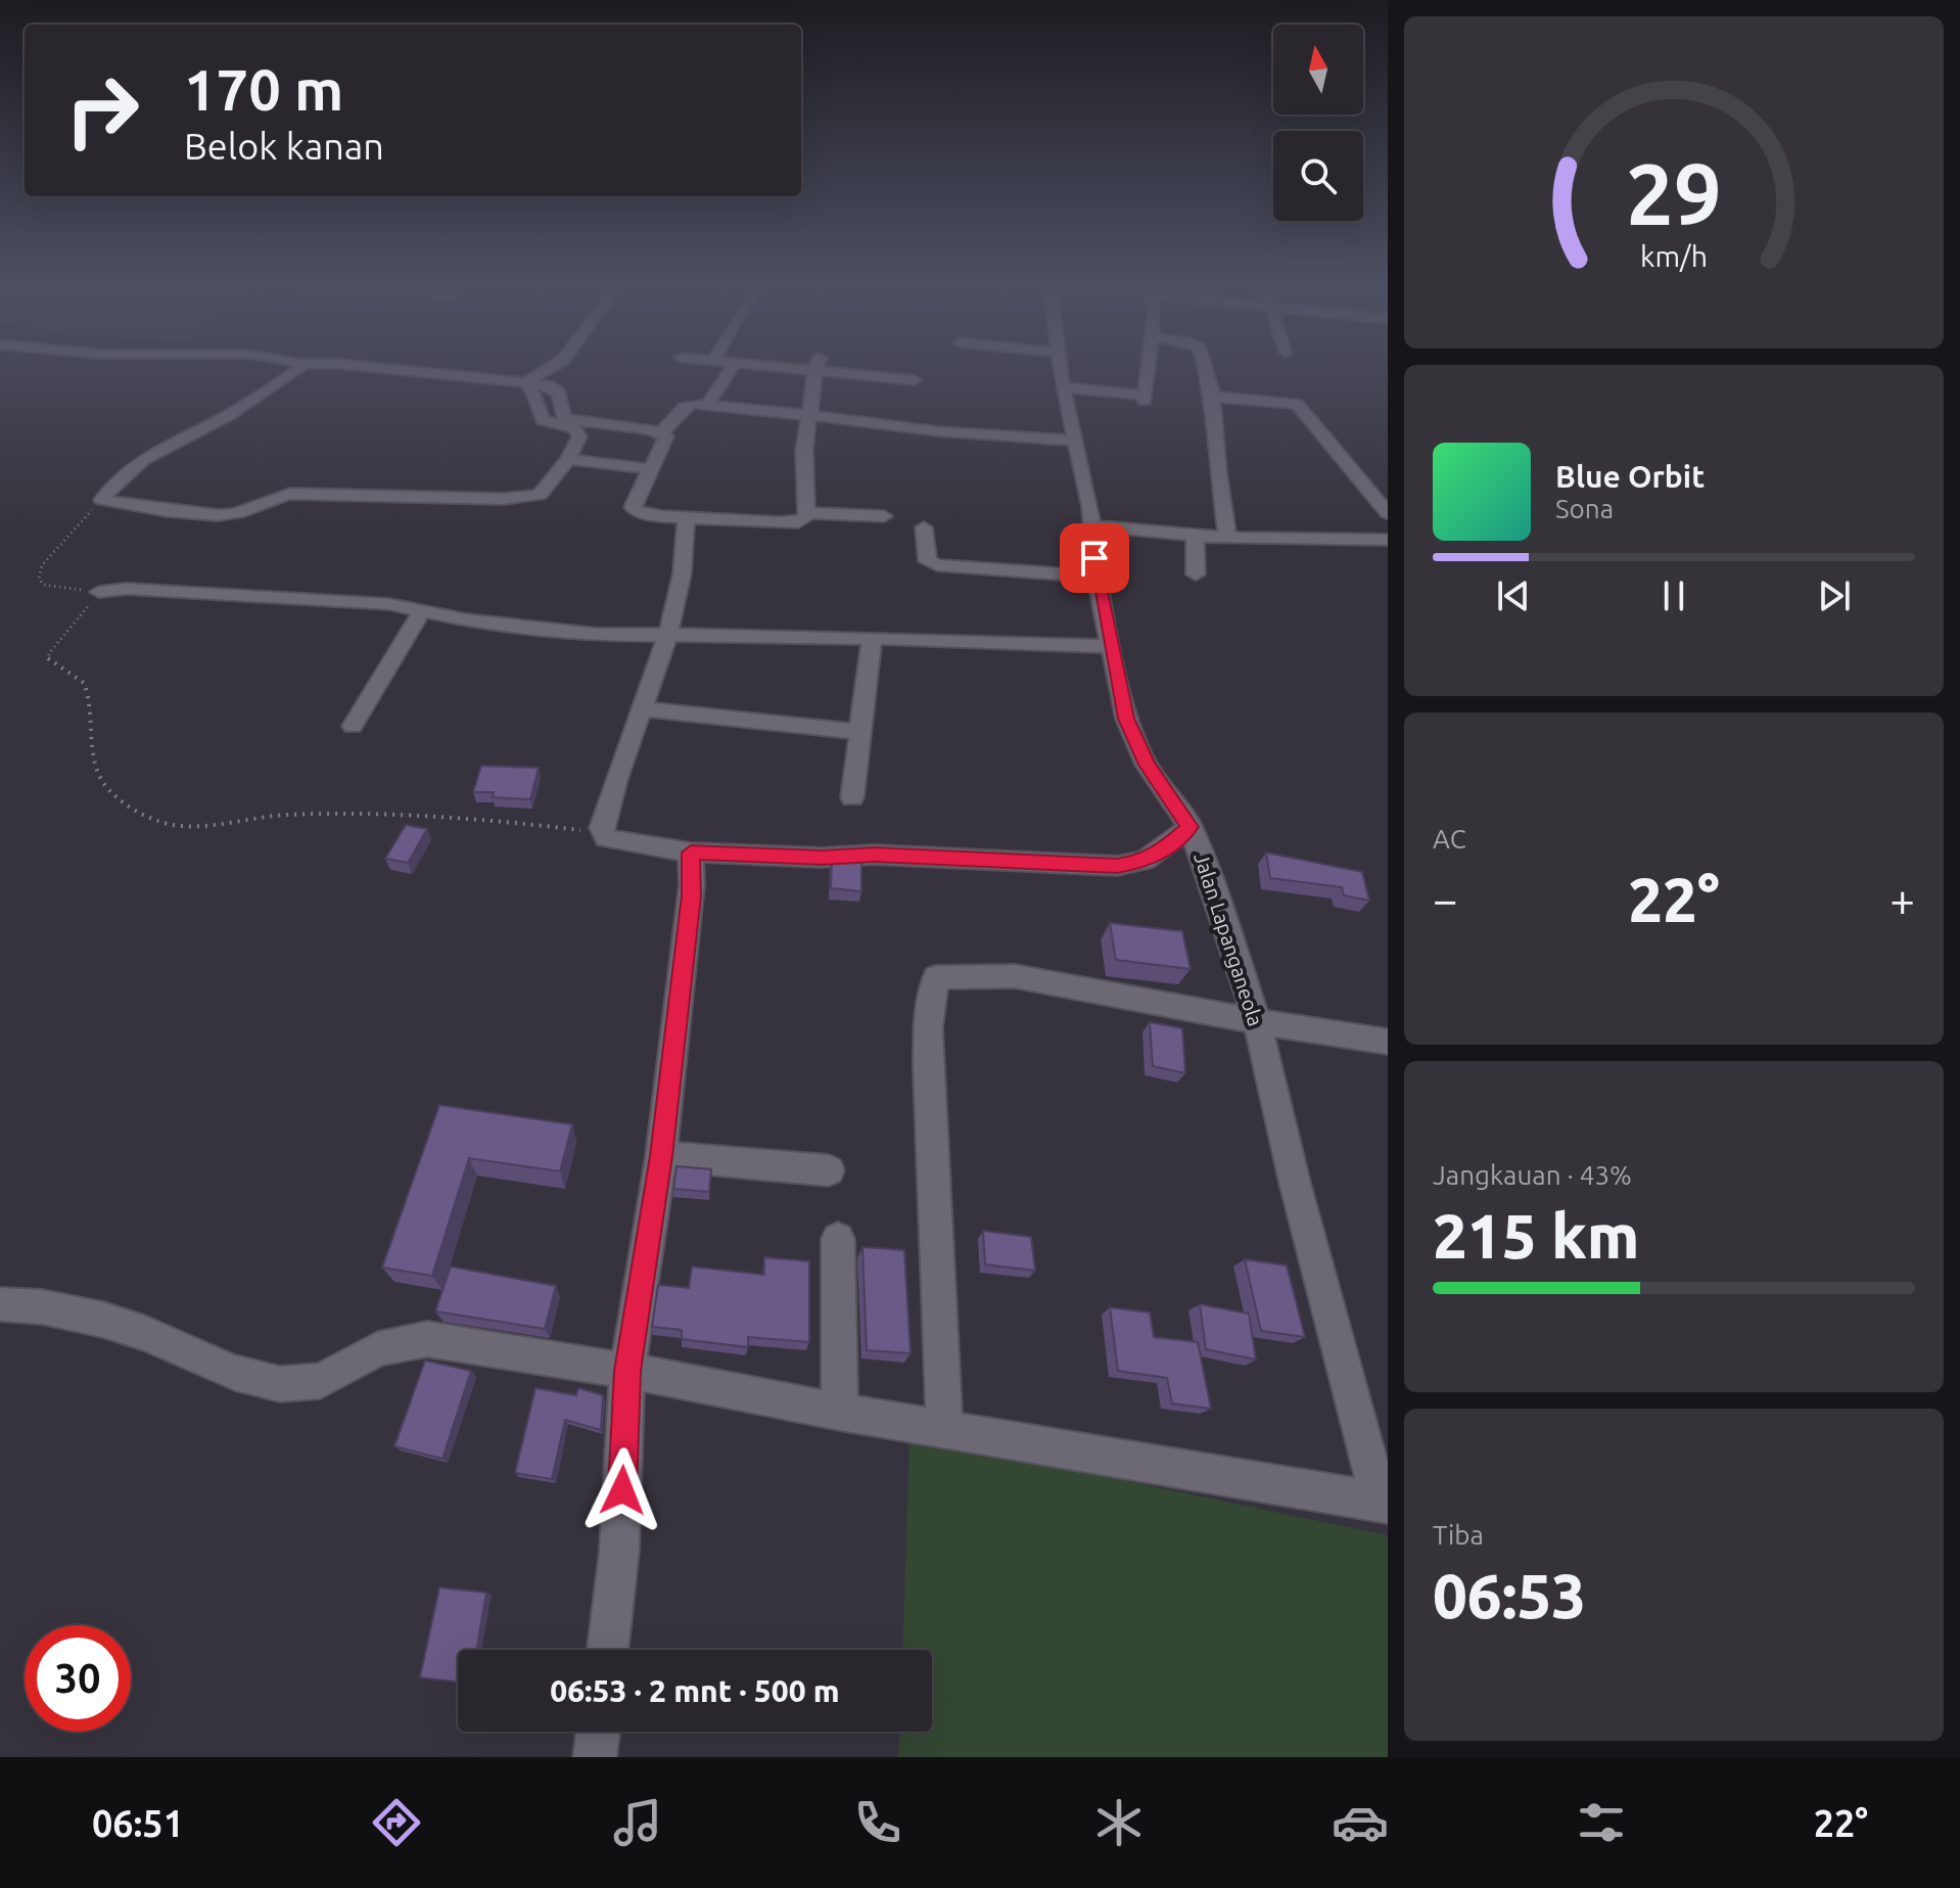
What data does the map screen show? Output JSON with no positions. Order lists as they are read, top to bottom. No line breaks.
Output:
{"streets":{"street":["Jalan Lapanganeola"]},"north":"top","page":{"turn":["170 m","Belok kanan"],"song":["Blue Orbit","Sona"],"tile":["AC",["Jangkauan · 43%","215 km"],["Tiba","06:53"]],"heat":["−","22°","+"],"limit":"30","trip":"06:53 · 2 mnt · 500 m","tabs":["06:51","22°"],"gauge":["29","km/h"]}}
